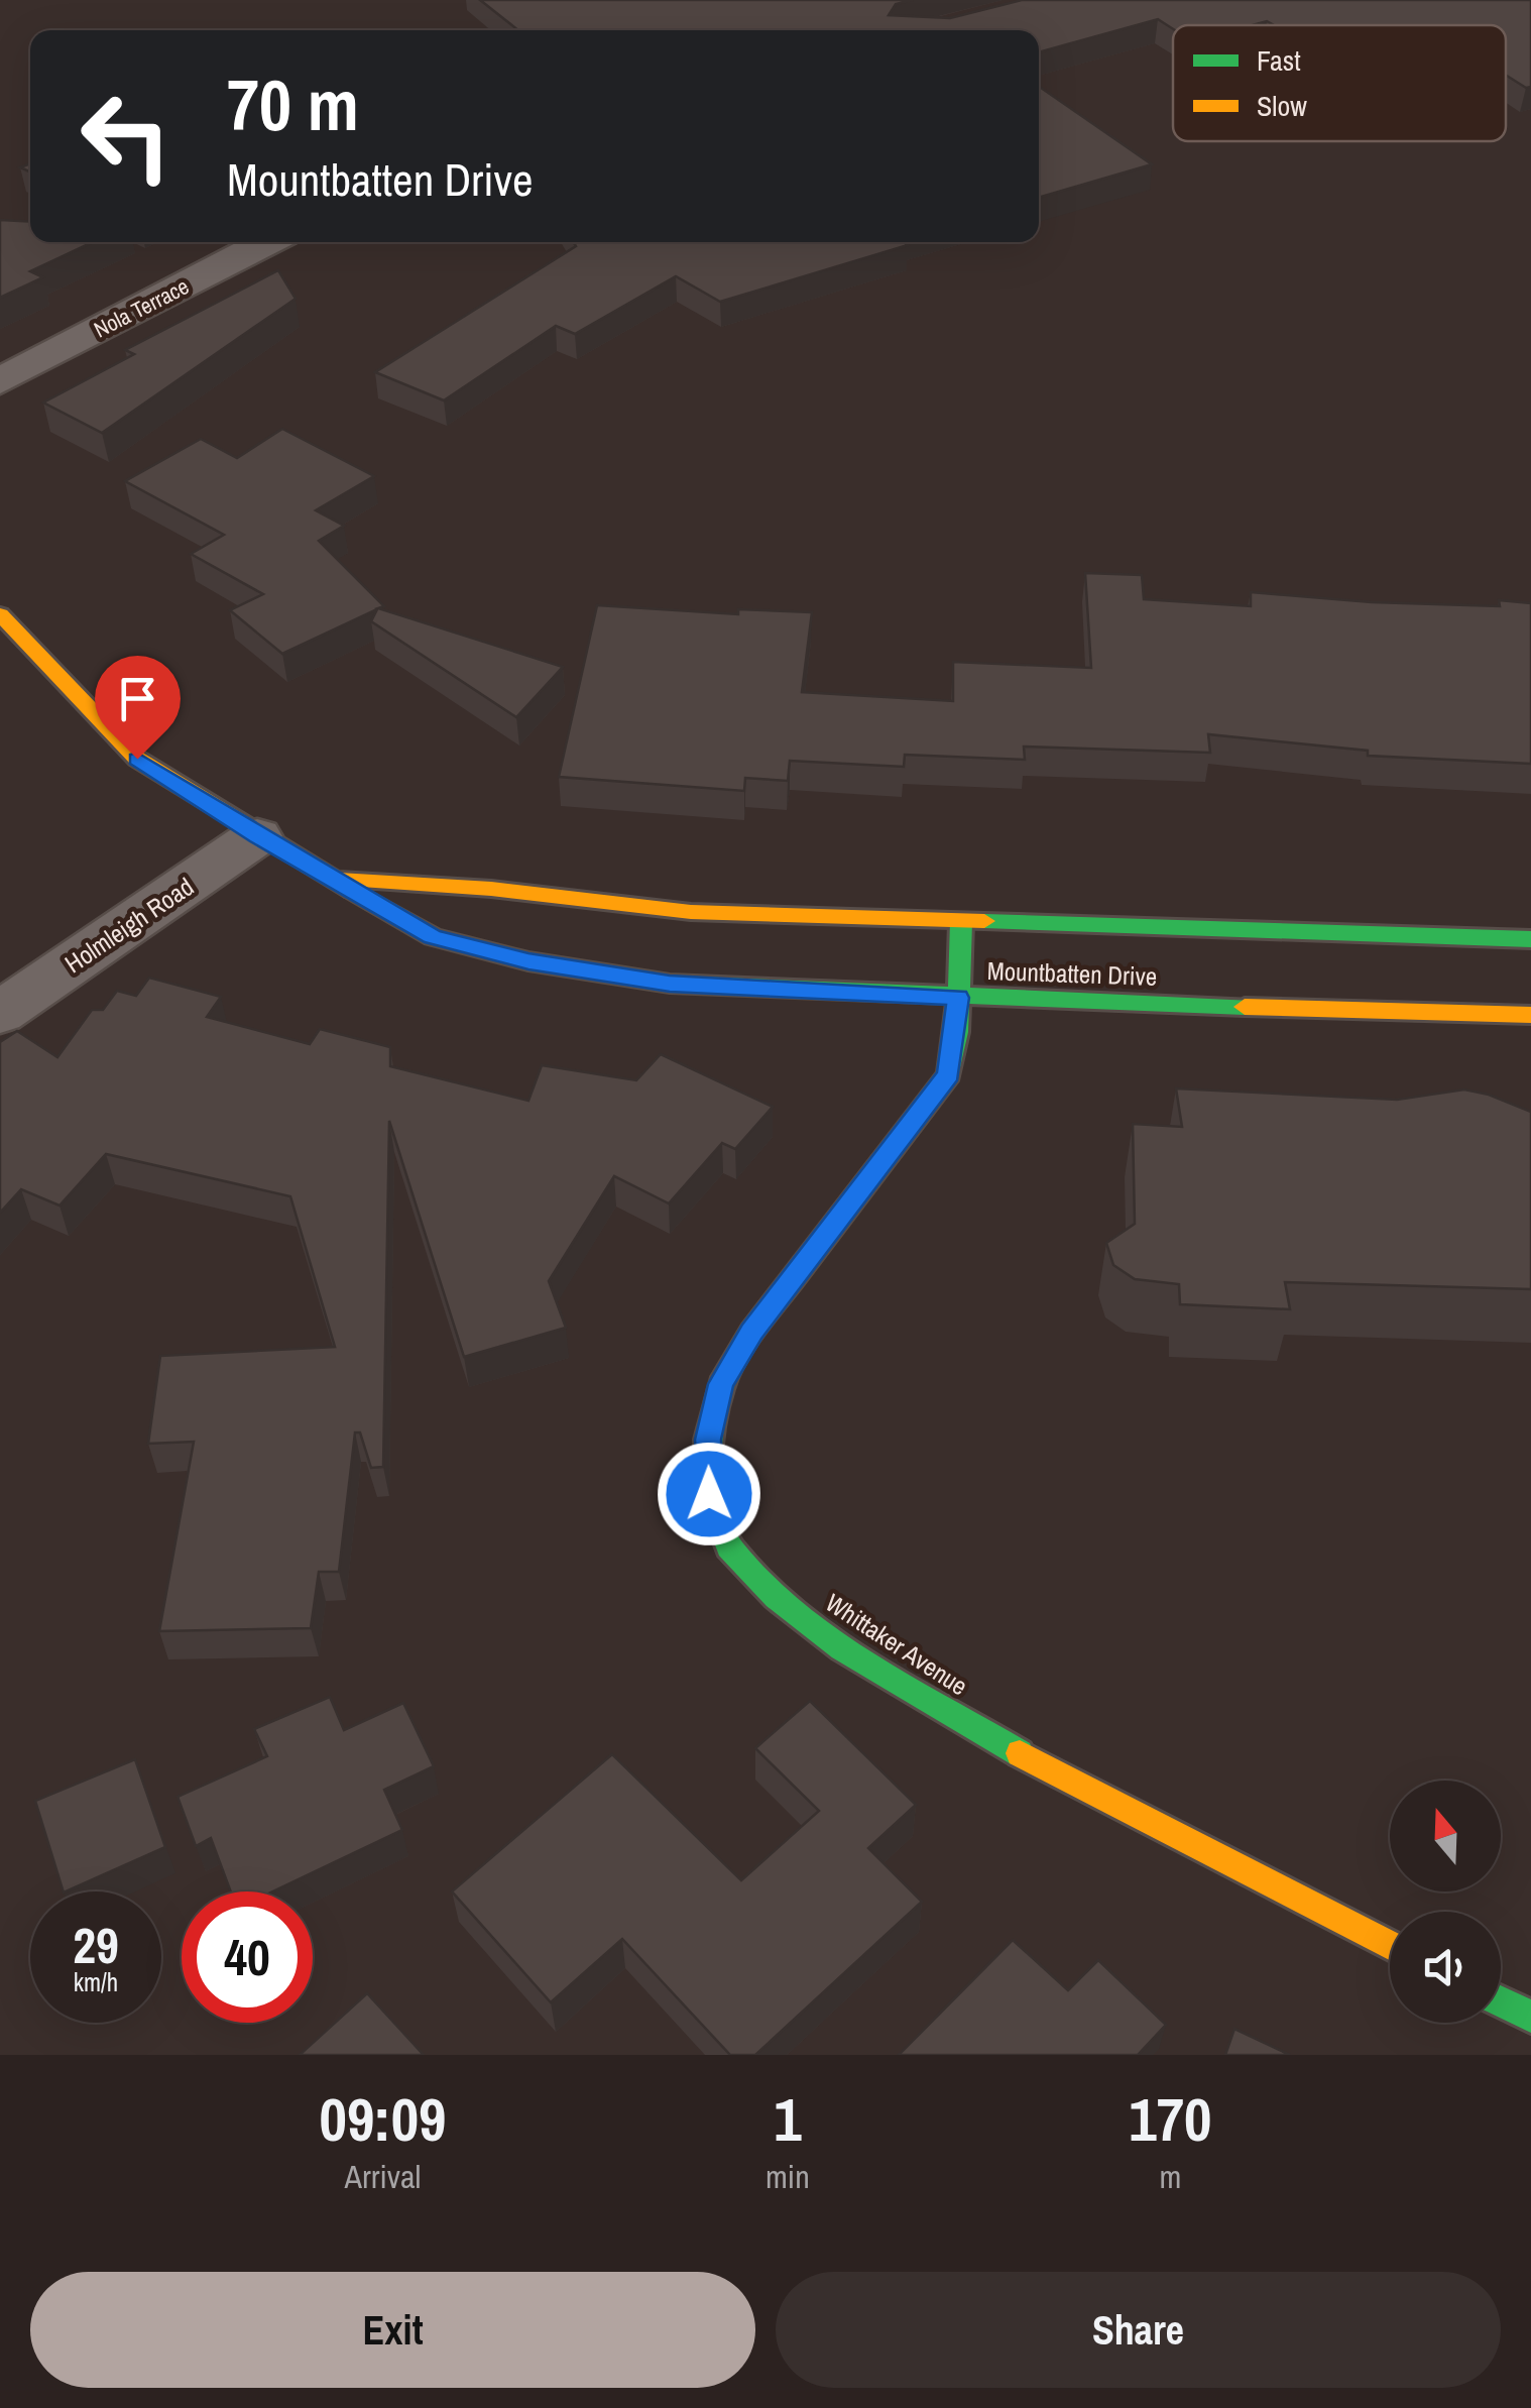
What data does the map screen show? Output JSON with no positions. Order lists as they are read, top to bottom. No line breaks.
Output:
{"streets":{"main road":["Mountbatten Drive","Whittaker Avenue"],"street":["Nola Terrace","Holmleigh Road"]},"crossings":[["Holmleigh Road","Mountbatten Drive"],["Mountbatten Drive","Whittaker Avenue"]],"legend":["Fast","Slow"],"north":"top","page":{"turn":["70 m","Mountbatten Drive"],"speed":"29 km/h","limit":"40","eta":["09:09","Arrival","1","min","170","m"],"buttons":["Exit","Share"]}}
